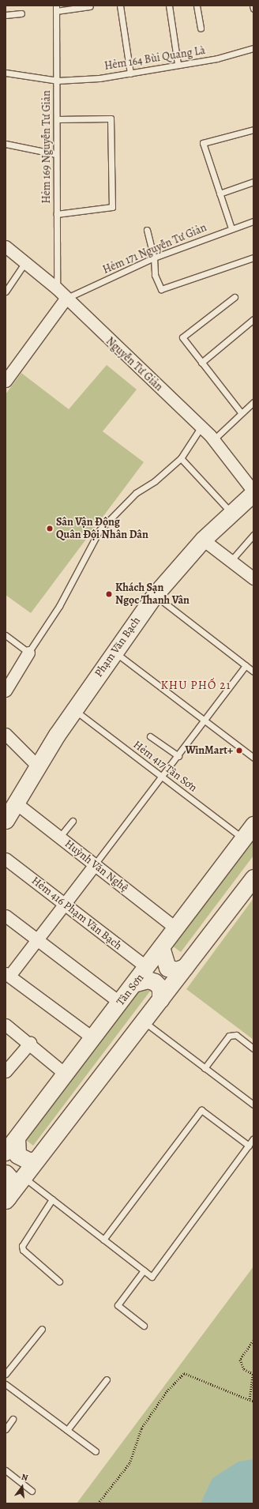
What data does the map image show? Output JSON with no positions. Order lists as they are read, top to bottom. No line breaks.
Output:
{"streets":{"street":["Nguyễn Tư Giản","Phạm Văn Bạch","Huỳnh Văn Nghệ","Hẻm 416 Phạm Văn Bạch","Tân Sơn"],"lane":["Hẻm 164 Bùi Quang Là","Hẻm 169 Nguyễn Tư Giản","Hẻm 171 Nguyễn Tư Giản","Hẻm 417 Tân Sơn"]},"crossings":[["Hẻm 164 Bùi Quang Là","Hẻm 169 Nguyễn Tư Giản"],["Hẻm 169 Nguyễn Tư Giản","Nguyễn Tư Giản"],["Hẻm 171 Nguyễn Tư Giản","Nguyễn Tư Giản"],["Nguyễn Tư Giản","Phạm Văn Bạch"],["Phạm Văn Bạch","Hẻm 417 Tân Sơn"],["Phạm Văn Bạch","Huỳnh Văn Nghệ"],["Hẻm 417 Tân Sơn","Tân Sơn"],["Huỳnh Văn Nghệ","Tân Sơn"],["Hẻm 416 Phạm Văn Bạch","Tân Sơn"]],"districts":["KHU PHỐ 21"],"places":["Sân Vận Động Quân Đội Nhân Dân","Khách Sạn Ngọc Thanh Vân","WinMart+"],"north":"top"}
